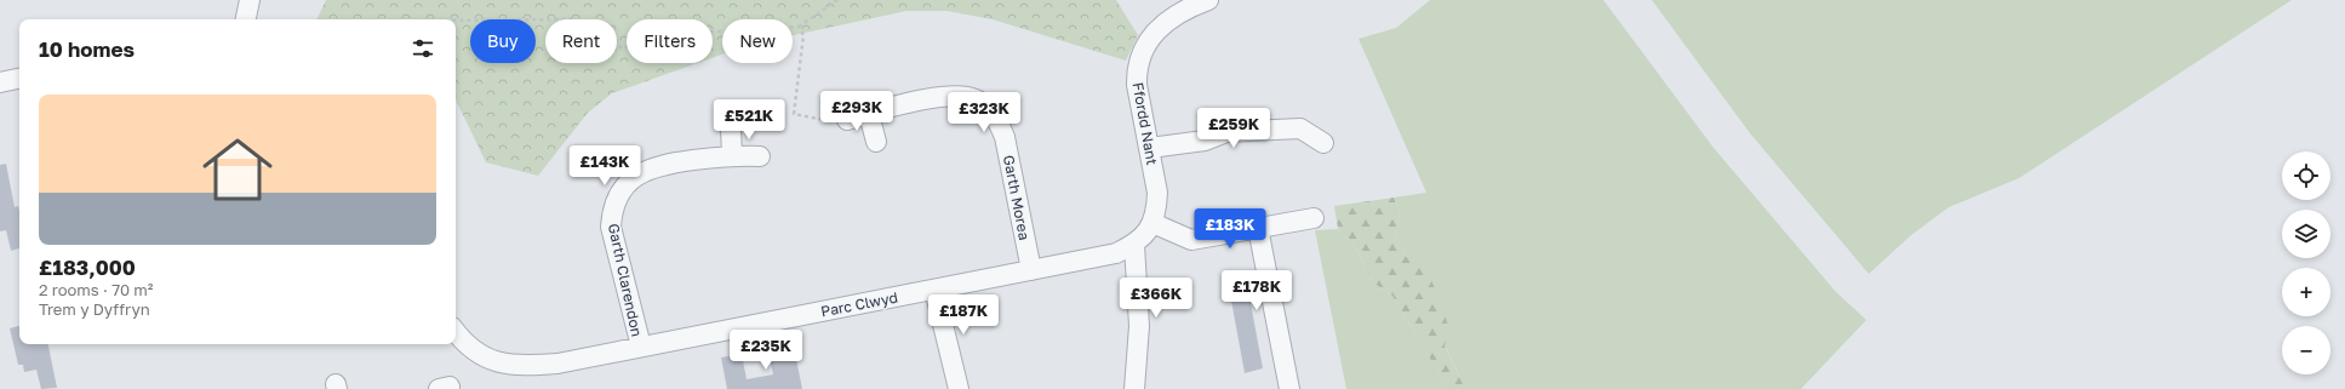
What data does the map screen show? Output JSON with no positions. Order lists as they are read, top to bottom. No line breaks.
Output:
{"streets":{"street":["Ffordd Nant","Garth Morea","Garth Clarendon","Parc Clwyd"]},"crossings":[["Ffordd Nant","Parc Clwyd"],["Garth Morea","Parc Clwyd"],["Garth Clarendon","Parc Clwyd"]],"page":{"chip":["Buy","Rent","Filters","New"],"heading":"10 homes","list":[{"name":"£183,000","note":"2 rooms · 70 m² · Trem y Dyffryn"}],"price":["£293K","£323K","£521K","£259K","£143K","£183K","£178K","£366K","£187K","£235K"],"map_buttons":["+","−"]}}
